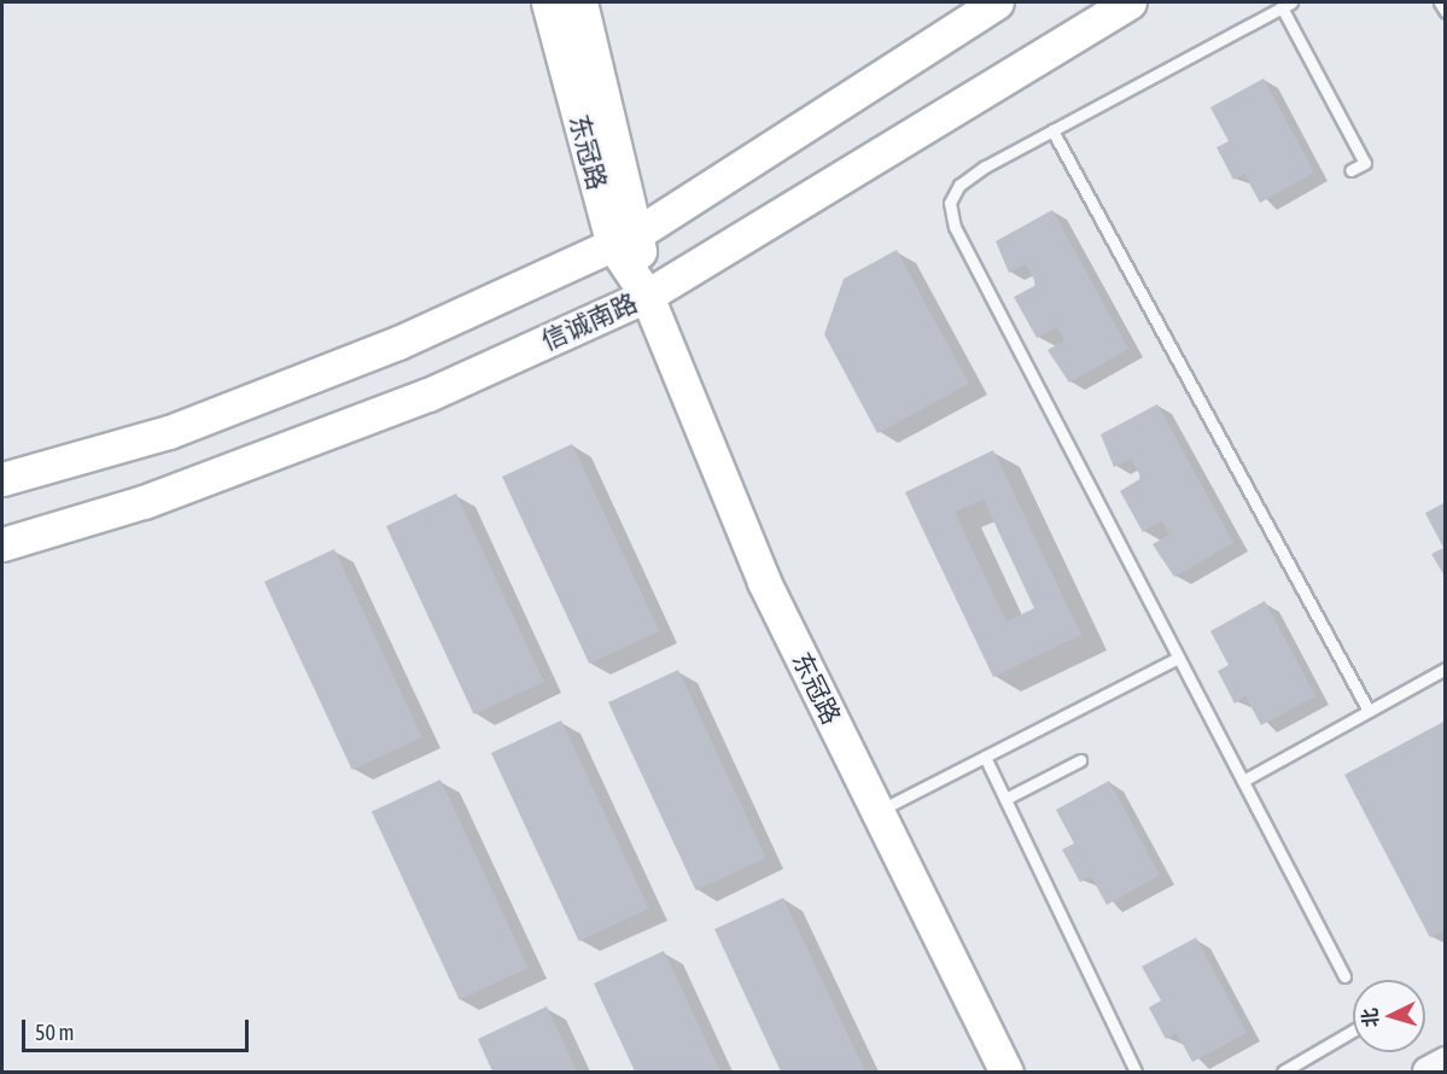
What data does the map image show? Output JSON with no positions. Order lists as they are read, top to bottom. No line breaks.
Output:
{"streets":{"main road":["东冠路","信诚南路"]},"crossings":[["东冠路","信诚南路"]],"scale_bar":"50 m","north":"left"}
